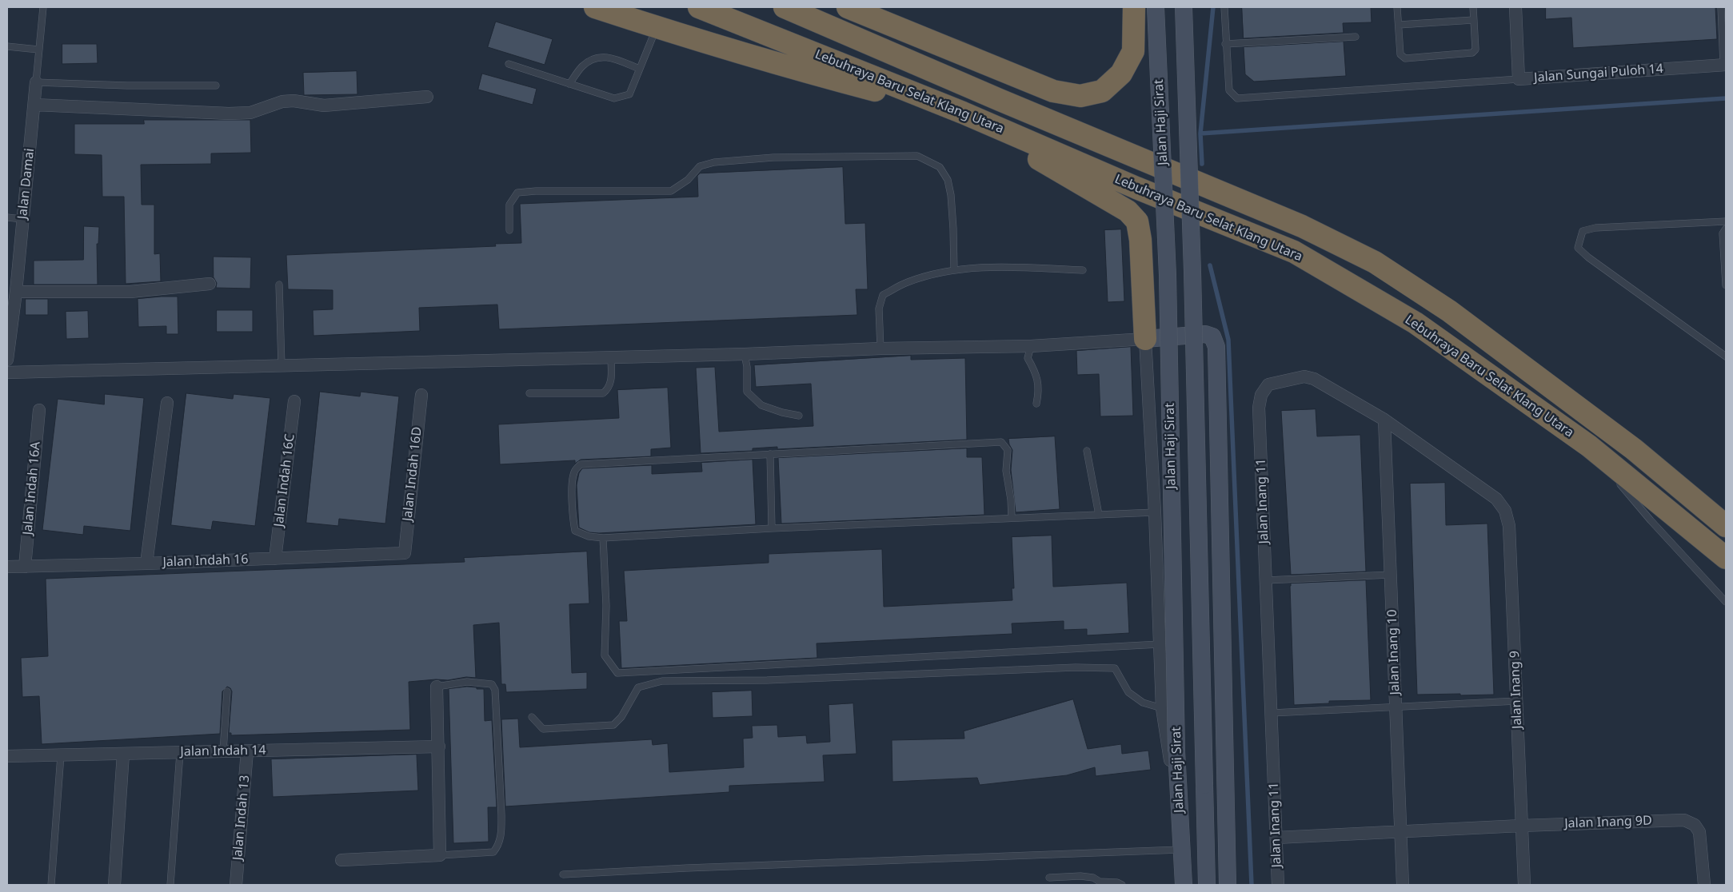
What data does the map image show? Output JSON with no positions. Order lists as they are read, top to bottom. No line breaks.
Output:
{"streets":{"highway":["Lebuhraya Baru Selat Klang Utara"],"main road":["Jalan Haji Sirat"],"street":["Jalan Sungai Puloh 14","Jalan Damai","Jalan Indah 16D","Jalan Indah 16C","Jalan Indah 16A","Jalan Inang 11","Jalan Indah 16","Jalan Inang 10","Jalan Inang 9","Jalan Indah 14","Jalan Indah 13","Jalan Inang 9D"]},"crossings":[["Jalan Indah 16D","Jalan Indah 16"],["Jalan Indah 16C","Jalan Indah 16"],["Jalan Indah 16A","Jalan Indah 16"],["Jalan Inang 11","Jalan Inang 10"],["Jalan Inang 11","Jalan Inang 9"],["Jalan Inang 11","Jalan Inang 9D"],["Jalan Inang 10","Jalan Inang 9D"],["Jalan Inang 9","Jalan Inang 9D"],["Jalan Indah 14","Jalan Indah 13"]]}
